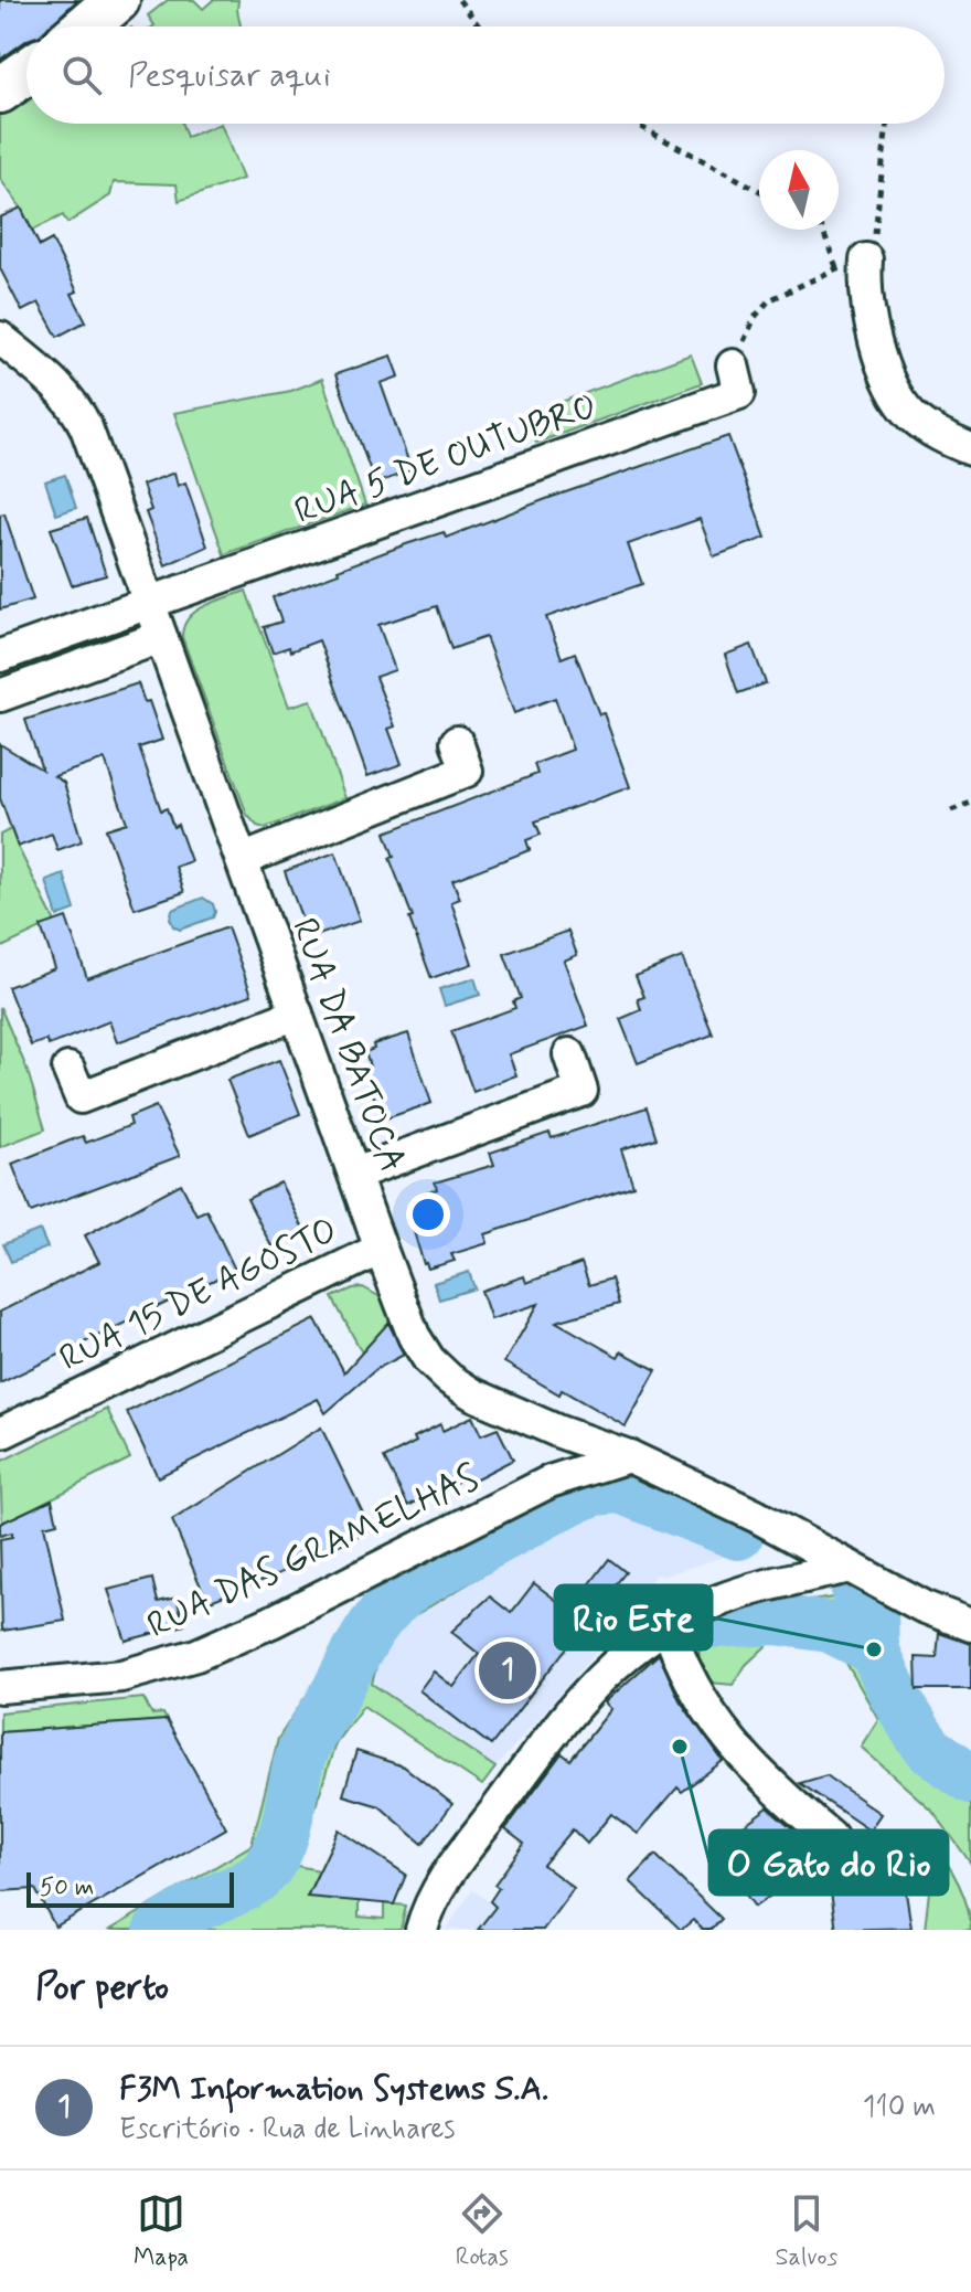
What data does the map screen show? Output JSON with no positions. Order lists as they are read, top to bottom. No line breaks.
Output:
{"streets":{"street":["RUA 5 DE OUTUBRO","RUA DA BATOCA","RUA 15 DE AGOSTO","RUA DAS GRAMELHAS"]},"crossings":[["RUA 5 DE OUTUBRO","RUA DA BATOCA"],["RUA DA BATOCA","RUA 15 DE AGOSTO"],["RUA DA BATOCA","RUA DAS GRAMELHAS"]],"places":["Rio Este","O Gato do Rio"],"scale_bar":"50 m","north":"top","page":{"search":"Pesquisar aqui","pins":"1","scale":"50 m","heading":"Por perto","list":[{"mark":"1","name":"F3M Information Systems S.A.","note":"Escritório · Rua de Linhares","value":"110 m"}],"nav":["Mapa","Rotas","Salvos"]}}
